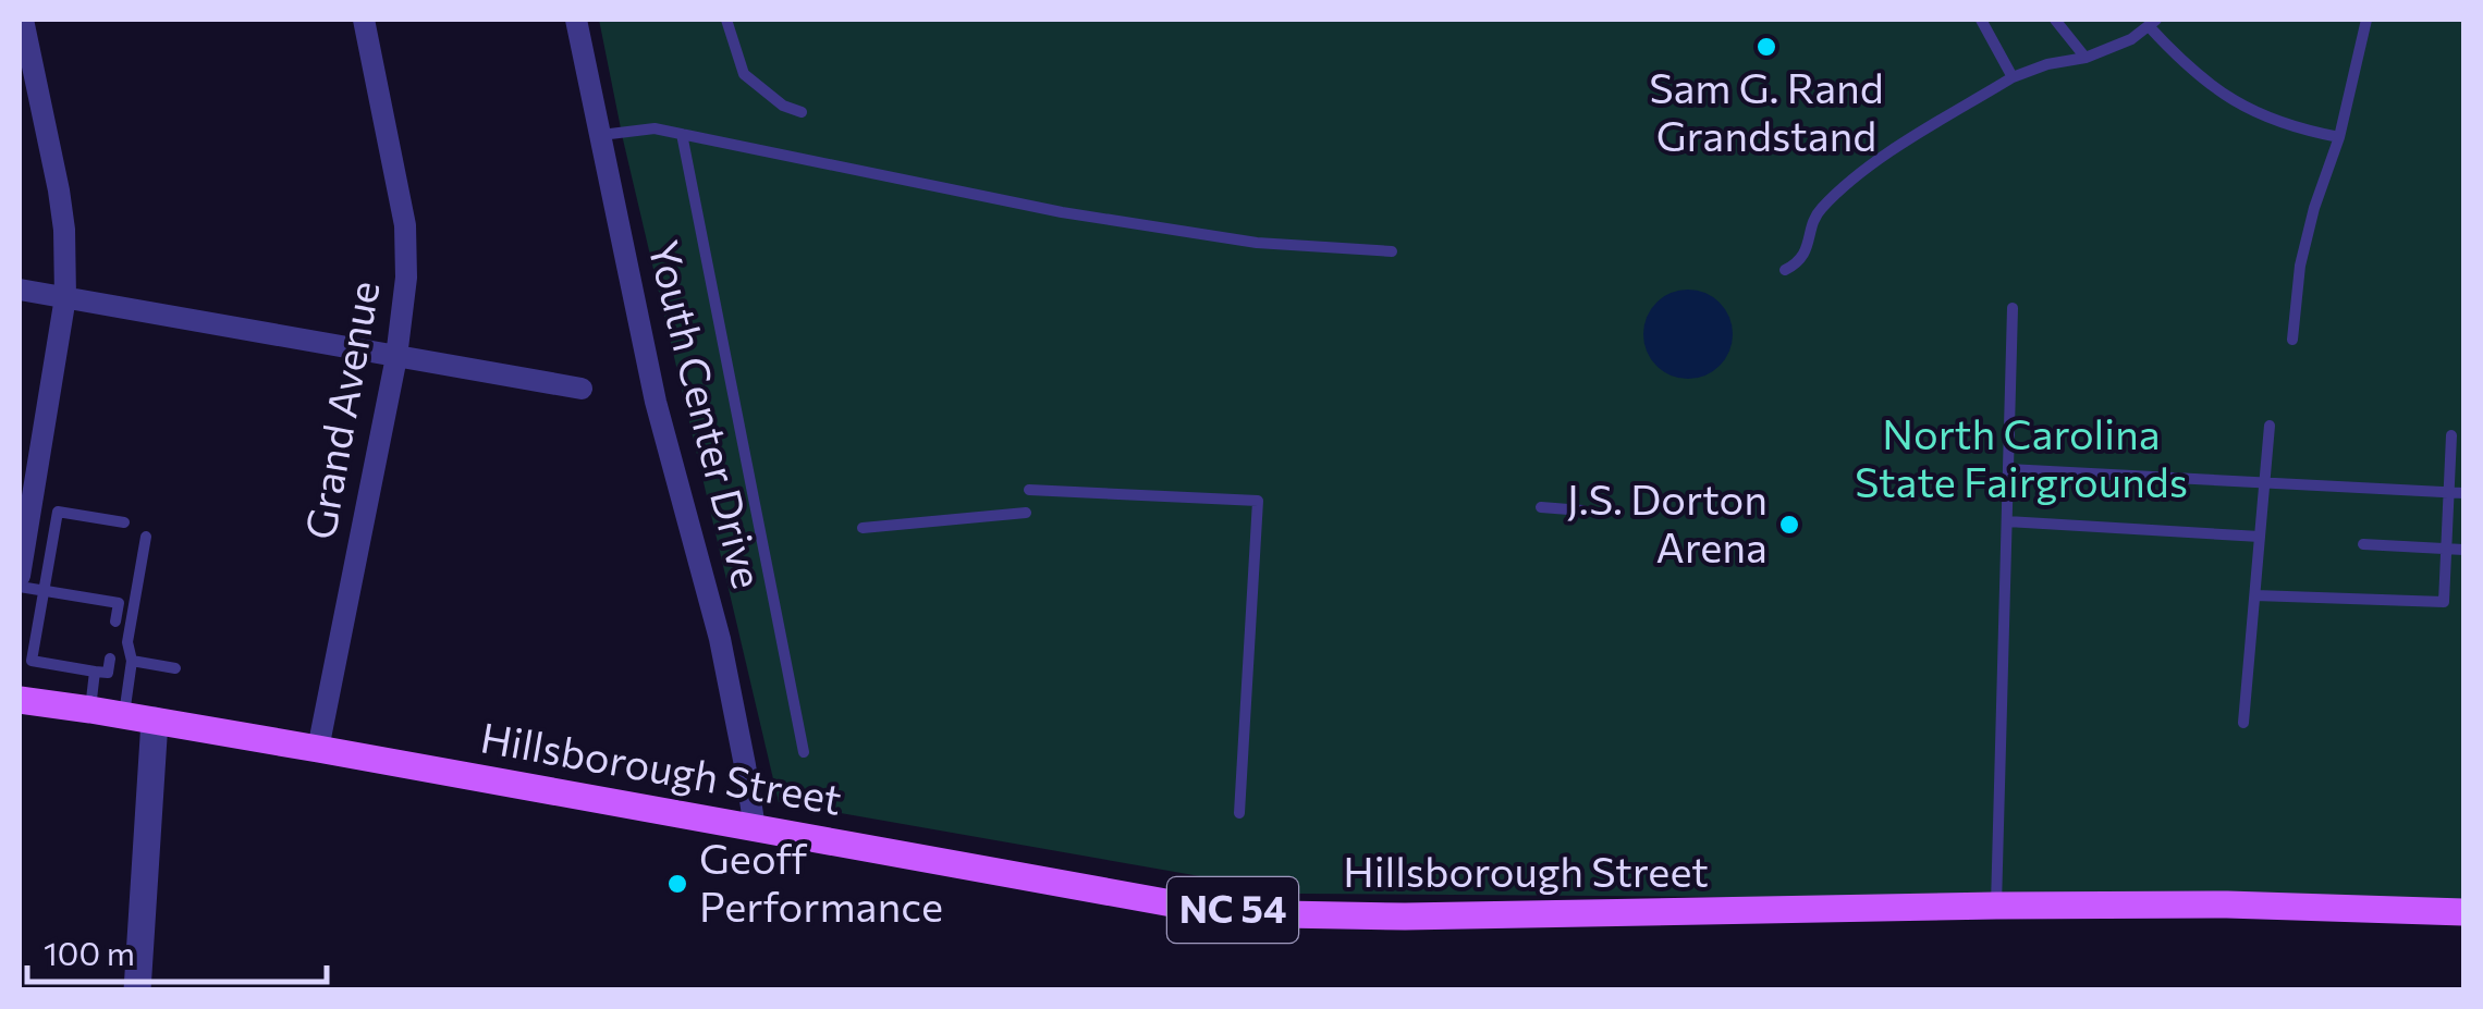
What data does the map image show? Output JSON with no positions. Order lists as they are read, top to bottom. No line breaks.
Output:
{"streets":{"main road":["Hillsborough Street","NC 54"],"street":["Grand Avenue","Youth Center Drive"]},"crossings":[["Grand Avenue","Hillsborough Street"],["Youth Center Drive","Hillsborough Street"]],"parks":["North Carolina State Fairgrounds"],"places":["Sam G. Rand Grandstand","J.S. Dorton Arena","Geoff Performance"],"scale_bar":"100 m"}
